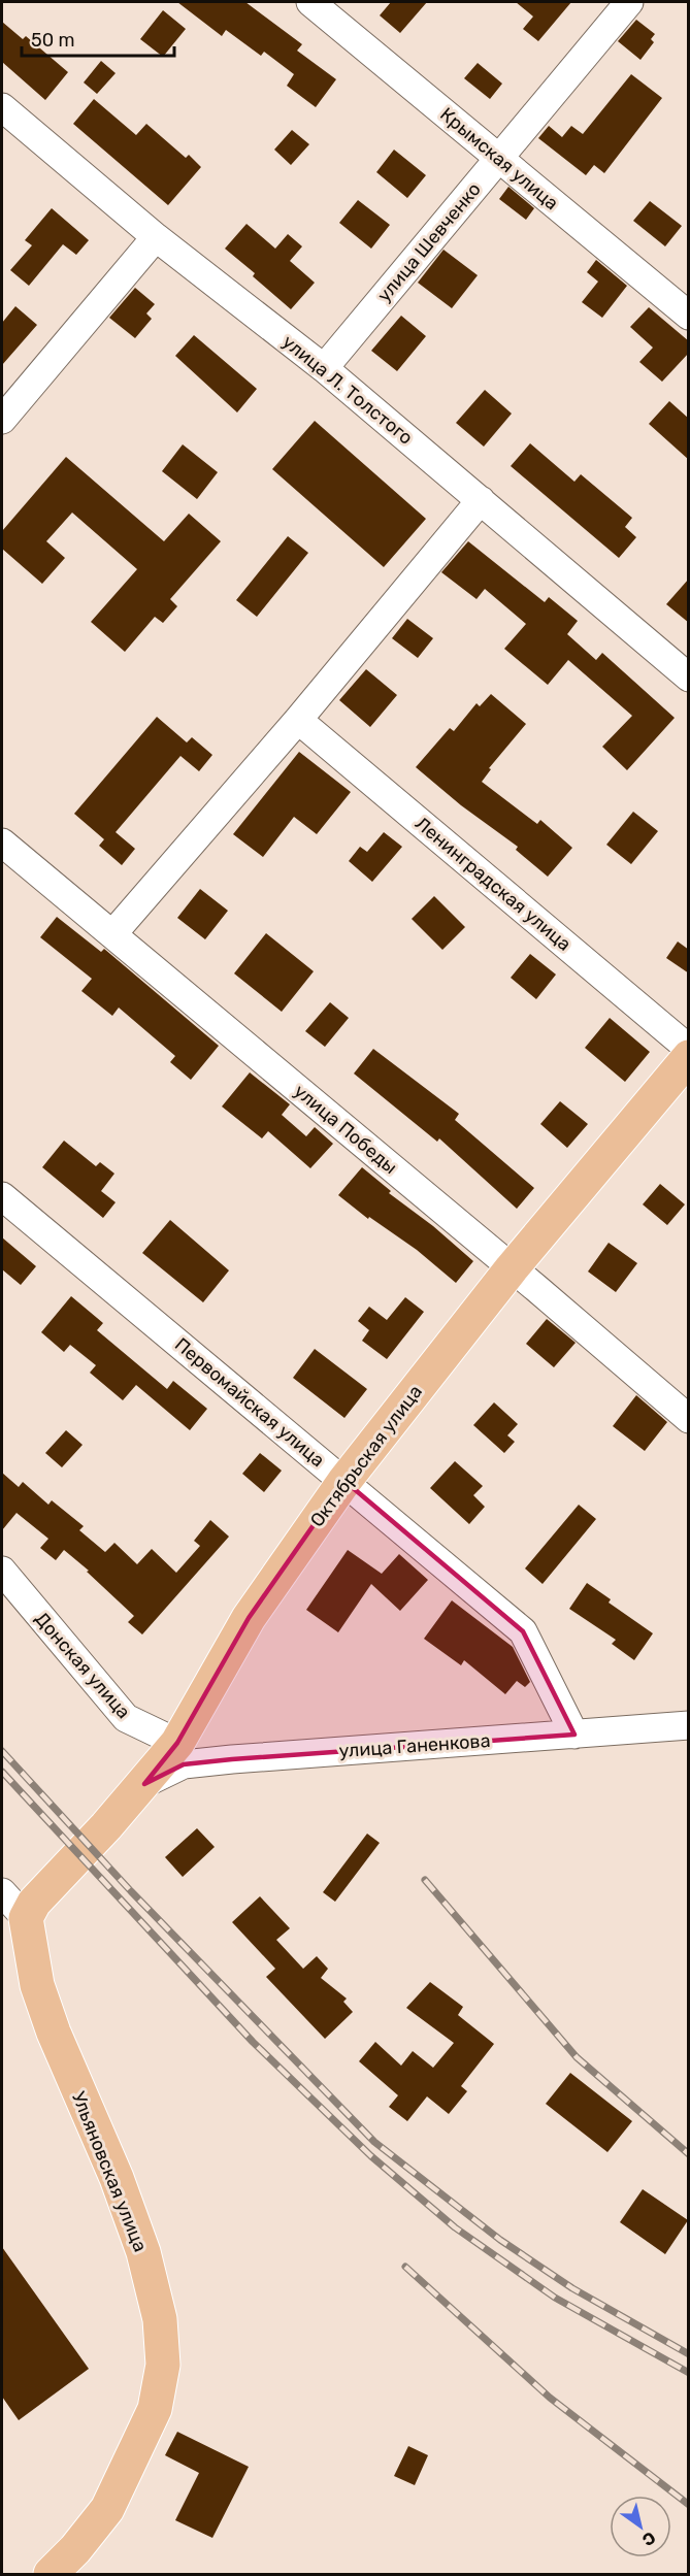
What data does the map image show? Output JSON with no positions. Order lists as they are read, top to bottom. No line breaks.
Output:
{"streets":{"main road":["Октябрьская улица","Ульяновская улица"],"street":["Крымская улица","улица Шевченко","улица Л. Толстого","Ленинградская улица","улица Победы","Первомайская улица","Донская улица","улица Ганенкова"]},"crossings":[["Крымская улица","улица Шевченко"],["улица Шевченко","улица Л. Толстого"],["улица Победы","Октябрьская улица"],["Первомайская улица","Октябрьская улица"],["Первомайская улица","улица Ганенкова"],["Октябрьская улица","Донская улица"],["Октябрьская улица","улица Ганенкова"],["Октябрьская улица","Ульяновская улица"]],"scale_bar":"50 m","north":"bottom right"}
